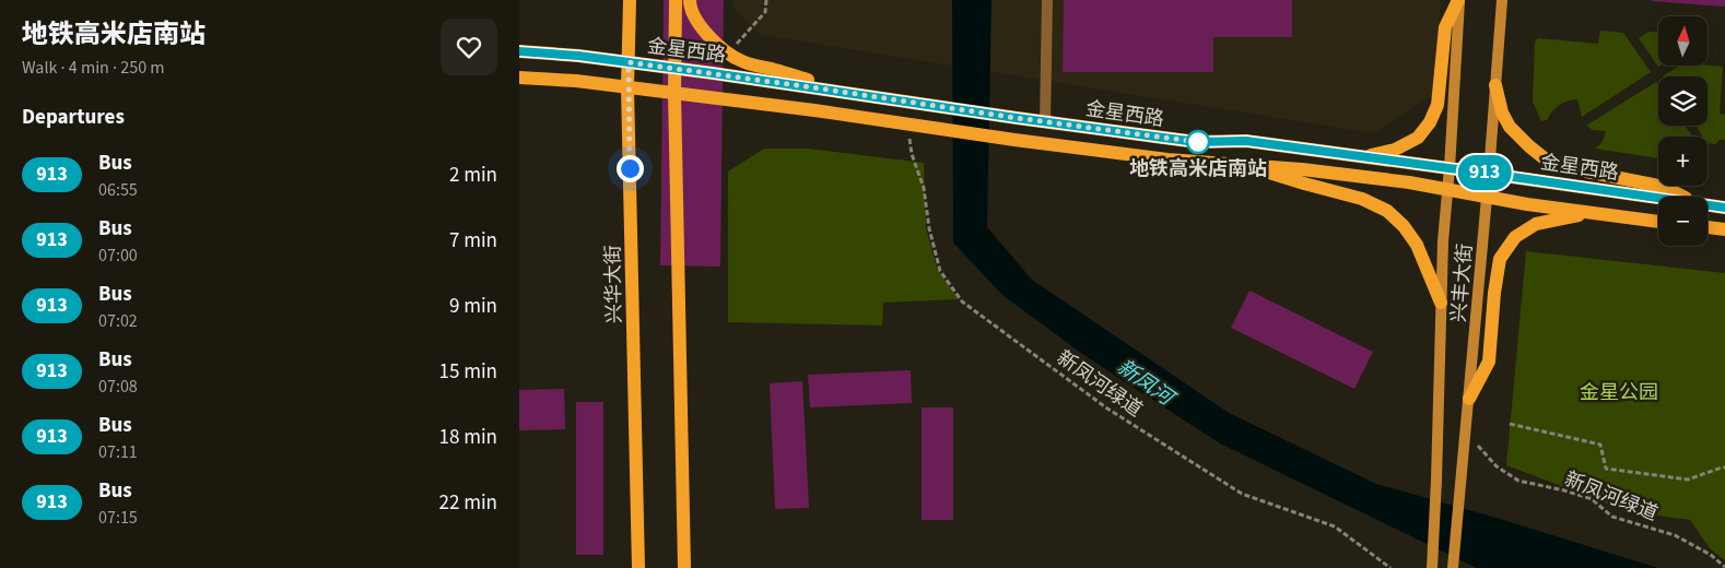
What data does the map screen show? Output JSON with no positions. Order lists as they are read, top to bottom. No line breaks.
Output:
{"streets":{"main road":["金星西路","兴丰大街","兴华大街"],"path":["新凤河绿道"]},"crossings":[["金星西路","兴丰大街"],["金星西路","兴华大街"],["金星西路","新凤河绿道"],["兴丰大街","新凤河绿道"]],"water":["新凤河"],"parks":["金星公园"],"places":["地铁高米店南站"],"lines":["bus line 913"],"north":"top","page":{"heading":[["地铁高米店南站","Walk · 4 min · 250 m"],"Departures"],"on_map":"913","map_buttons":["+","−"],"list":[{"mark":"913","name":"Bus","note":"06:55","value":"2 min"},{"mark":"913","name":"Bus","note":"07:00","value":"7 min"},{"mark":"913","name":"Bus","note":"07:02","value":"9 min"},{"mark":"913","name":"Bus","note":"07:08","value":"15 min"},{"mark":"913","name":"Bus","note":"07:11","value":"18 min"},{"mark":"913","name":"Bus","note":"07:15","value":"22 min"}]}}
